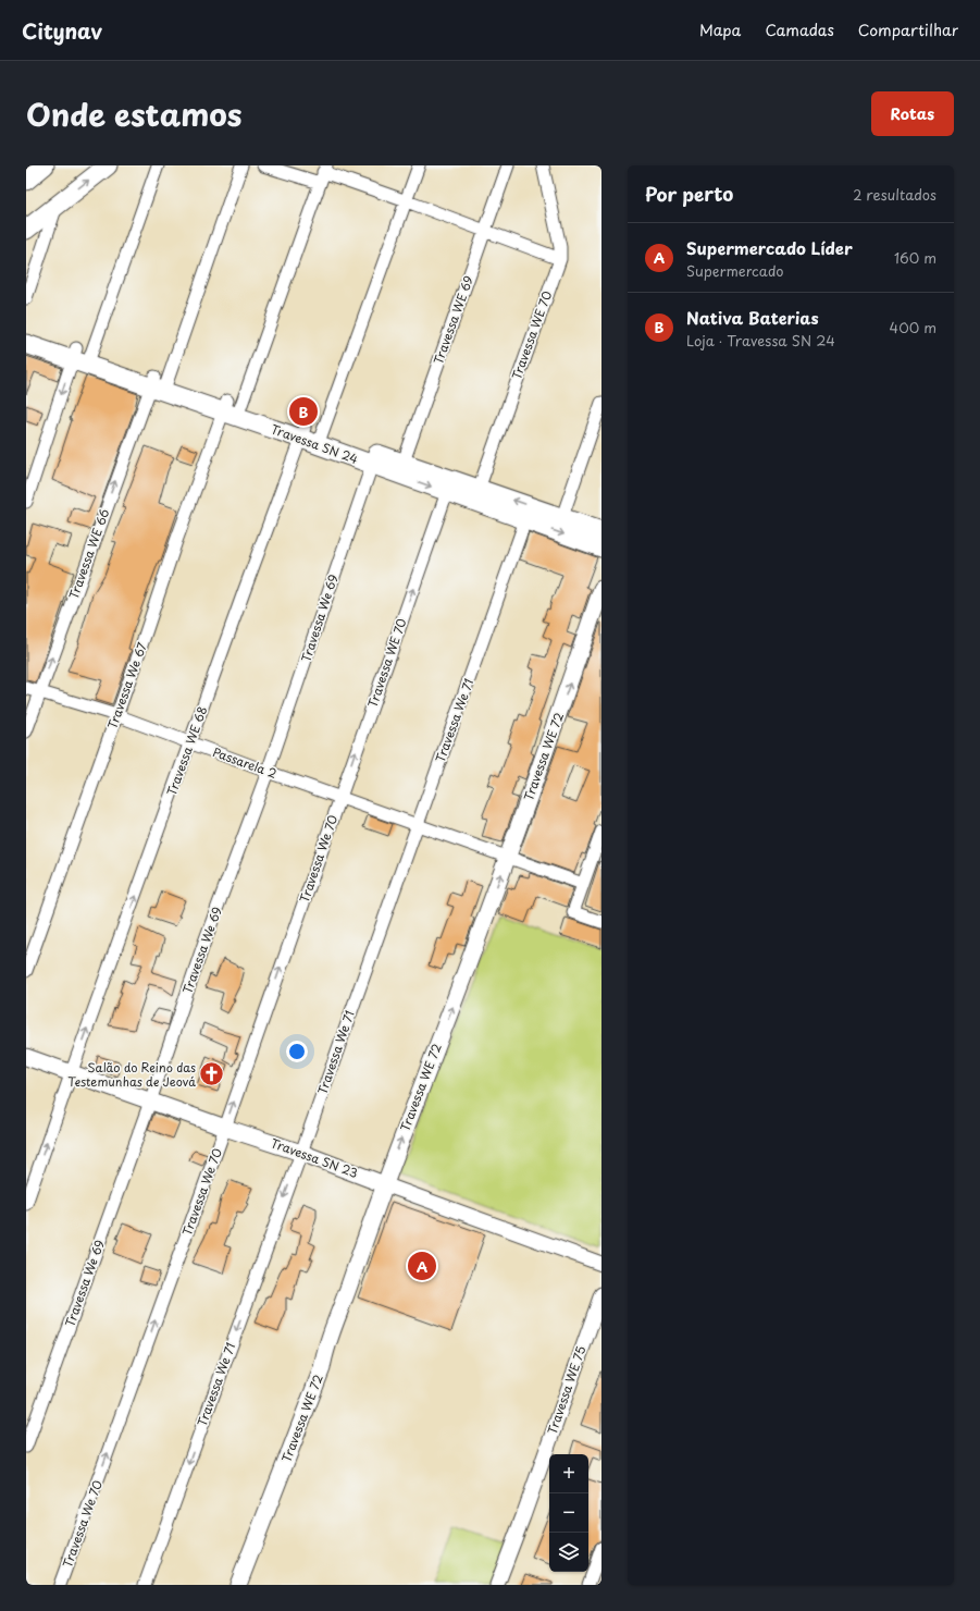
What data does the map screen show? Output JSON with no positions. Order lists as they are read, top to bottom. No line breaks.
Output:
{"streets":{"main road":["Travessa SN 24","Travessa WE 72","Travessa SN 23"],"street":["Travessa WE 69","Travessa WE 70","Travessa WE 66","Travessa We 69","Travessa We 67","Travessa We 71","Travessa WE 68","Passarela 2","Travessa We 70","Travessa WE 75"]},"crossings":[["Travessa WE 69","Travessa SN 24"],["Travessa WE 70","Travessa SN 24"],["Travessa WE 70","Passarela 2"],["Travessa WE 70","Travessa We 70"],["Travessa SN 24","Travessa WE 66"],["Travessa SN 24","Travessa We 69"],["Travessa SN 24","Travessa We 67"],["Travessa SN 24","Travessa We 71"],["Travessa SN 24","Travessa WE 68"],["Travessa WE 66","Passarela 2"],["Travessa We 69","Passarela 2"],["Travessa We 69","Travessa SN 23"],["Travessa We 67","Passarela 2"],["Travessa We 71","Passarela 2"],["Travessa We 71","Travessa SN 23"],["Travessa WE 68","Passarela 2"],["Travessa WE 68","Travessa SN 23"],["Travessa WE 72","Passarela 2"],["Travessa WE 72","Travessa SN 23"],["Passarela 2","Travessa We 70"],["Travessa We 70","Travessa SN 23"]],"one_way":["Travessa WE 70","Travessa We 71","Travessa WE 68","Travessa WE 72","Travessa We 70"],"places":{"church":["Salão do Reino das Testemunhas de Jeová"]},"page":{"header":"Citynav","nav":["Mapa","Camadas","Compartilhar"],"title":"Onde estamos","buttons":"Rotas","heading":["Por perto","2 resultados"],"list":[{"mark":"A","name":"Supermercado Líder","note":"Supermercado","value":"160 m"},{"mark":"B","name":"Nativa Baterias","note":"Loja · Travessa SN 24","value":"400 m"}],"pins":["B","A"],"map_buttons":["+","−"]}}
